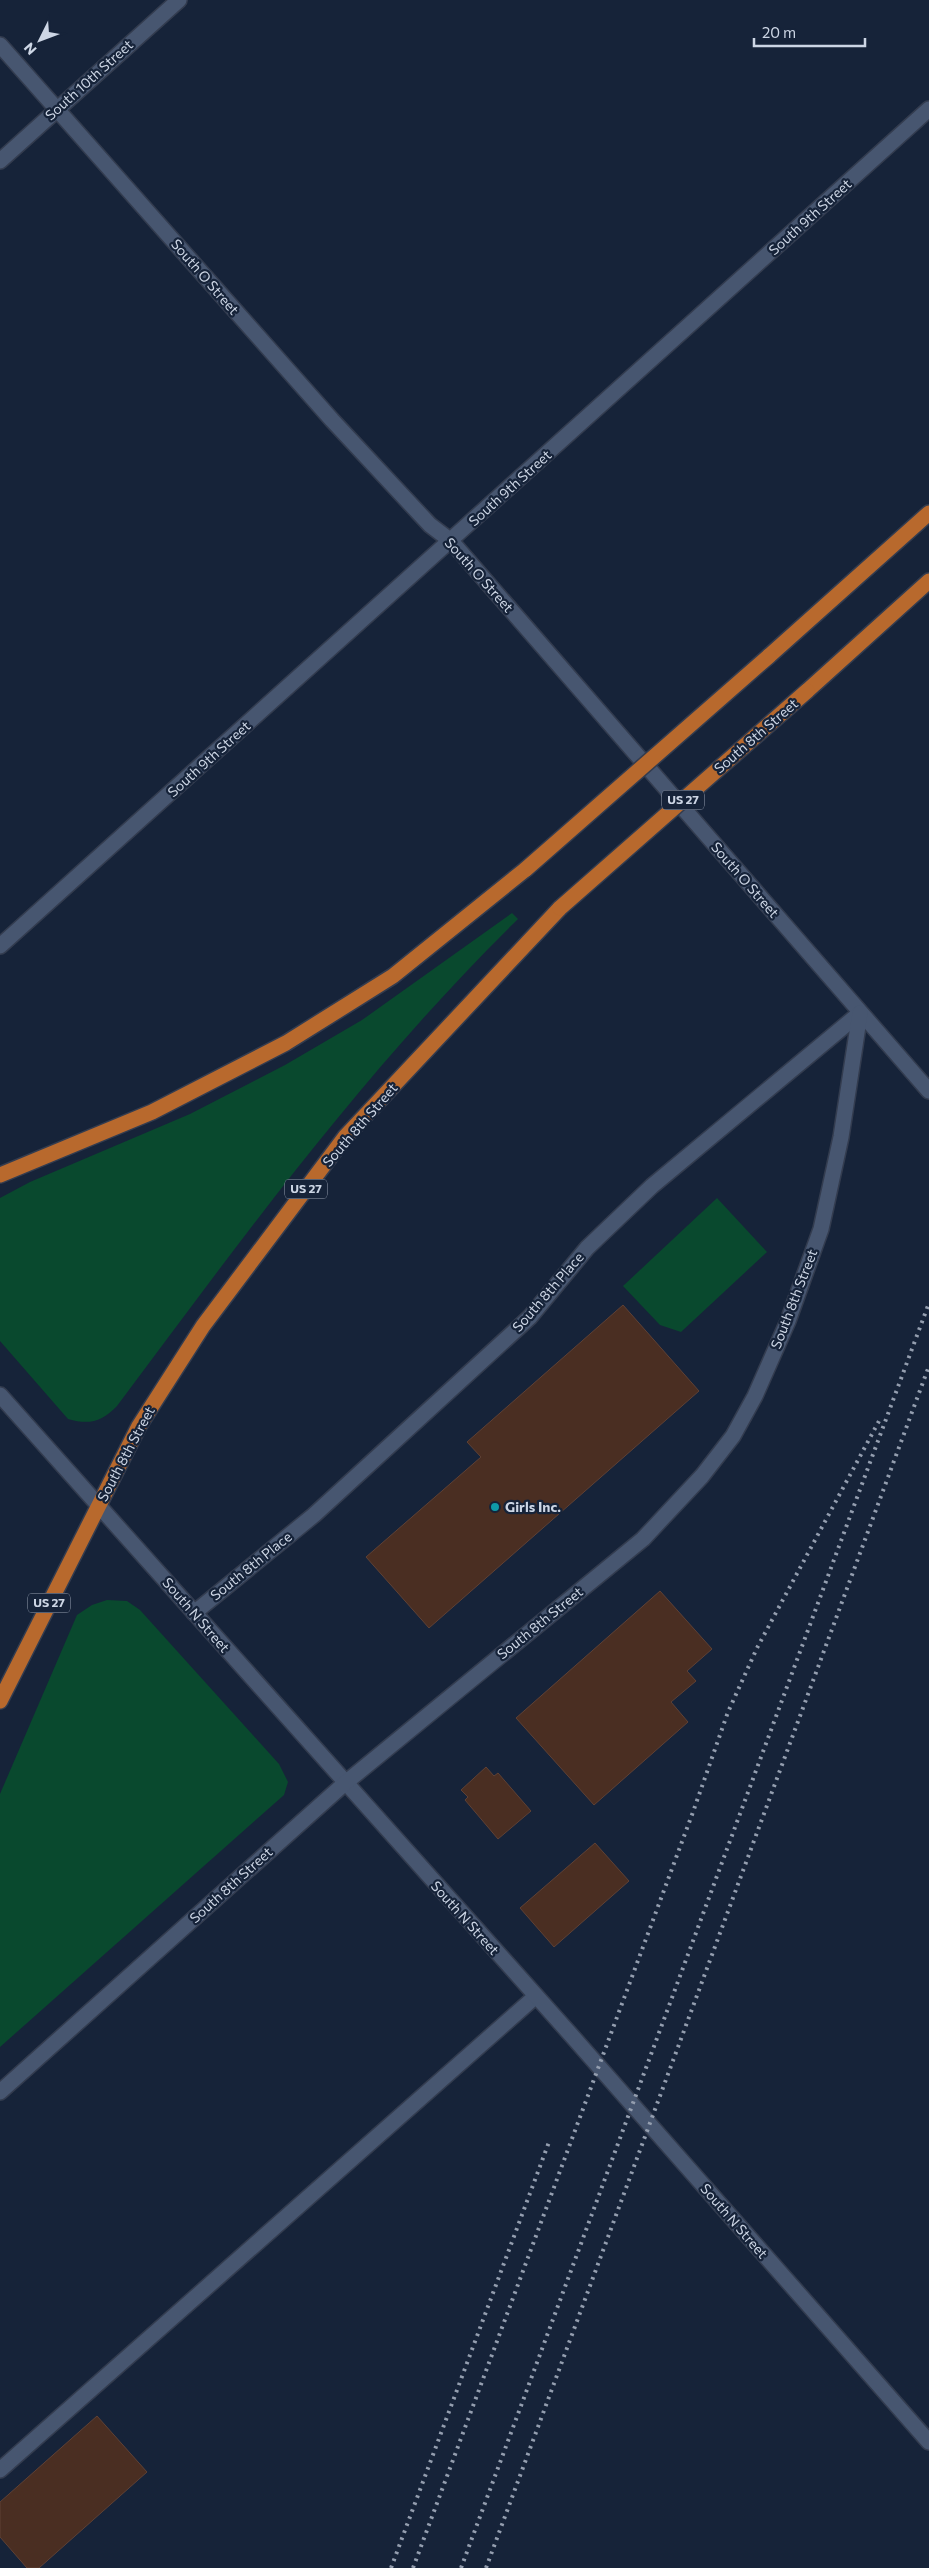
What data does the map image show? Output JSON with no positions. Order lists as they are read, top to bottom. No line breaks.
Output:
{"streets":{"highway":["South 8th Street","US 27"],"street":["South 10th Street","South 9th Street","South O Street","South 8th Place","South N Street"]},"crossings":[["South 10th Street","South O Street"],["South 9th Street","South O Street"],["South O Street","South 8th Street"],["South O Street","South 8th Place"],["South 8th Street","South 8th Place"],["South 8th Street","South N Street"],["South 8th Place","South N Street"]],"places":["Girls Inc."],"scale_bar":"20 m","north":"bottom left"}
